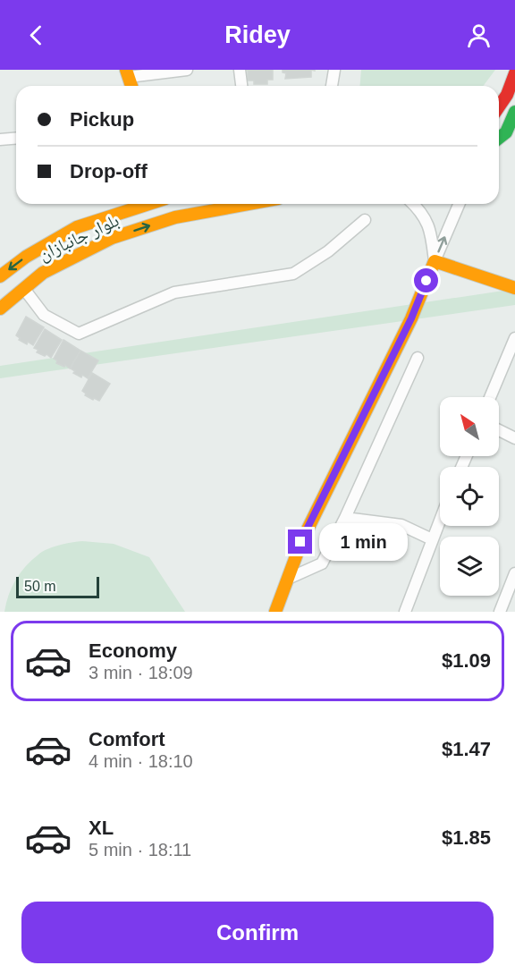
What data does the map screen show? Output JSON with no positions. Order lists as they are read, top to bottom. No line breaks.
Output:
{"streets":{"main road":["بلوار جانبازان"]},"scale_bar":"50 m","north":"top left","page":{"header":"Ridey","banner":["Pickup","Drop-off"],"bubble":"1 min","scale":"50 m","list":[{"name":"Economy","note":"3 min · 18:09","value":"$1.09"},{"name":"Comfort","note":"4 min · 18:10","value":"$1.47"},{"name":"XL","note":"5 min · 18:11","value":"$1.85"}],"buttons":"Confirm"}}
